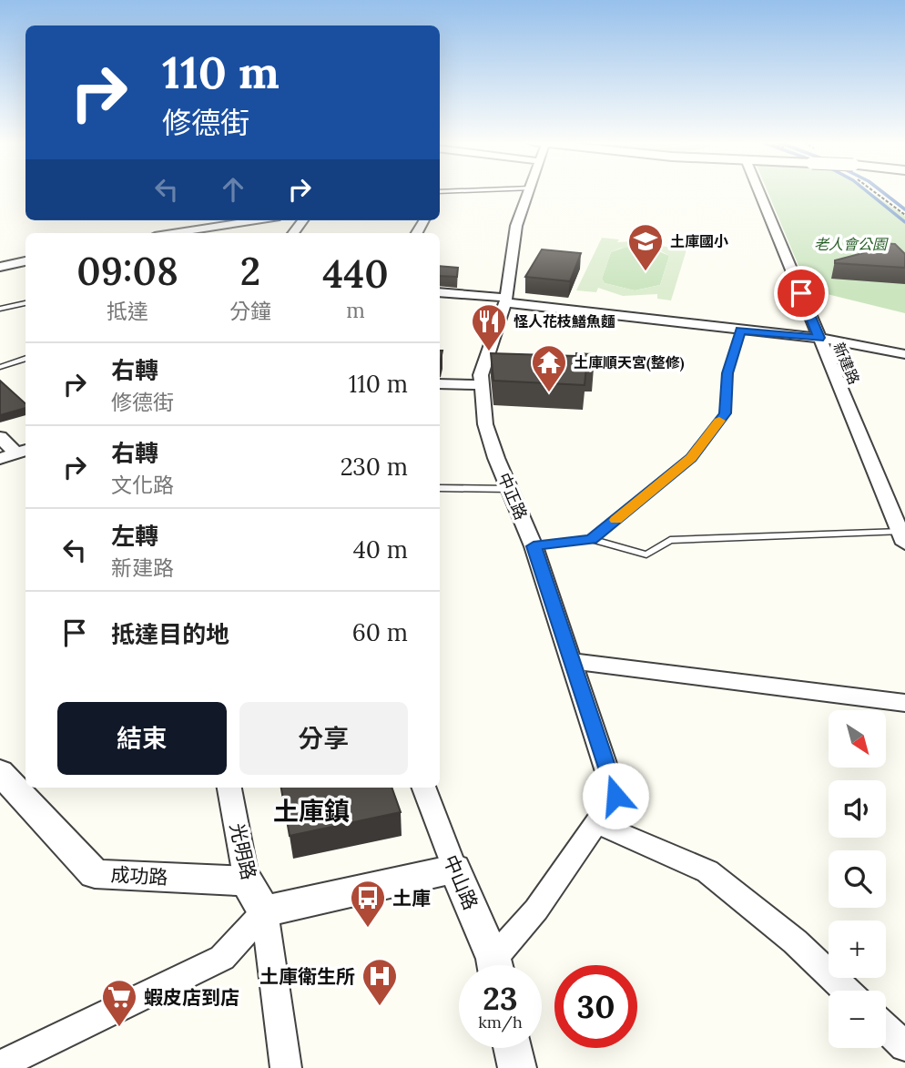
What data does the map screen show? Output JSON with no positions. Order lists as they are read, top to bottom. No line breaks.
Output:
{"streets":{"street":["新建路","中正路","光明路","成功路","中山路"]},"crossings":[["光明路","成功路"]],"districts":["土庫鎮"],"parks":["老人會公園"],"places":{"school or university":["土庫國小"],"restaurant":["怪人花枝鱔魚麵"],"temple":["土庫順天宮(整修)"],"bus stop":["土庫"],"hospital":["土庫衛生所"],"supermarket":["蝦皮店到店"]},"north":"bottom right","page":{"turn":["110 m","修德街"],"eta":["09:08","抵達","2","分鐘","440","m"],"list":[{"name":"右轉","note":"修德街","value":"110 m"},{"name":"右轉","note":"文化路","value":"230 m"},{"name":"左轉","note":"新建路","value":"40 m"},{"name":"抵達目的地","value":"60 m"}],"buttons":["結束","分享"],"map_buttons":["+","−"],"speed":"23 km/h","limit":"30"}}
